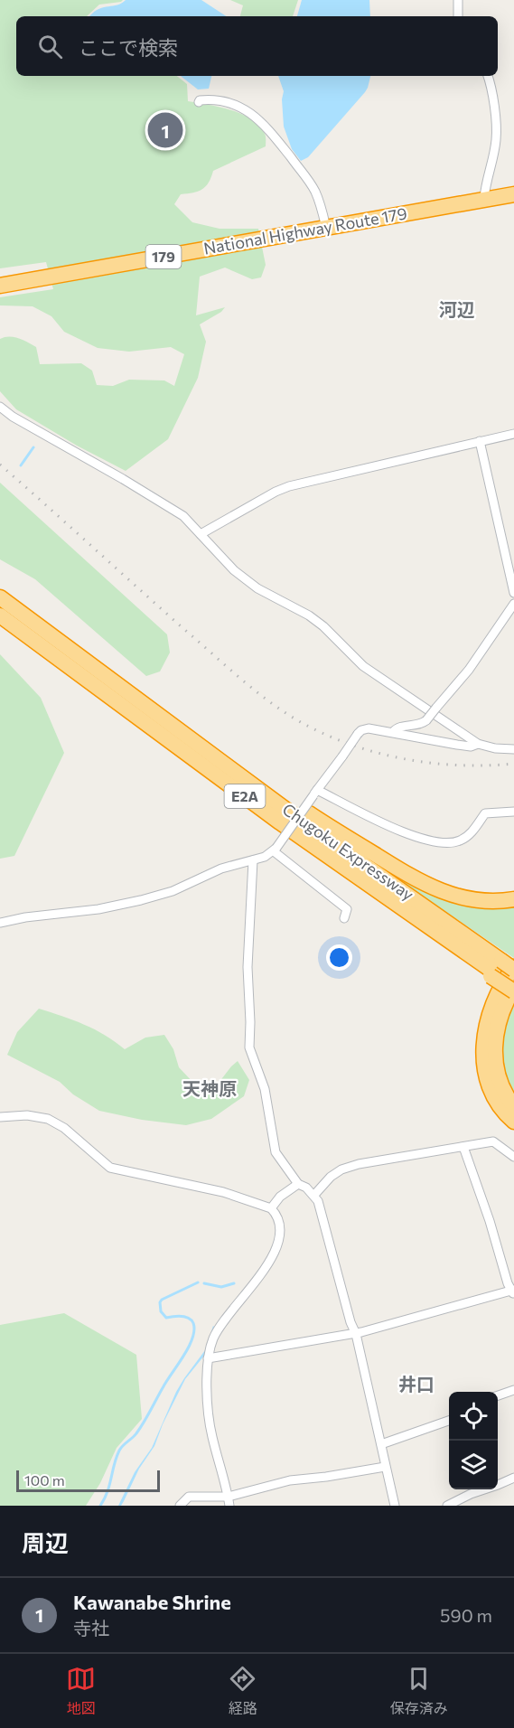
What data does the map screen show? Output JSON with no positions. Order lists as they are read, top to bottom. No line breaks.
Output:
{"streets":{"highway":["National Highway Route 179","179","E2A","Chugoku Expressway"]},"districts":["河辺","天神原","井口"],"scale_bar":"100 m","page":{"search":"ここで検索","pins":"1","scale":"100 m","heading":"周辺","list":[{"mark":"1","name":"Kawanabe Shrine","note":"寺社","value":"590 m"}],"nav":["地図","経路","保存済み"]}}
